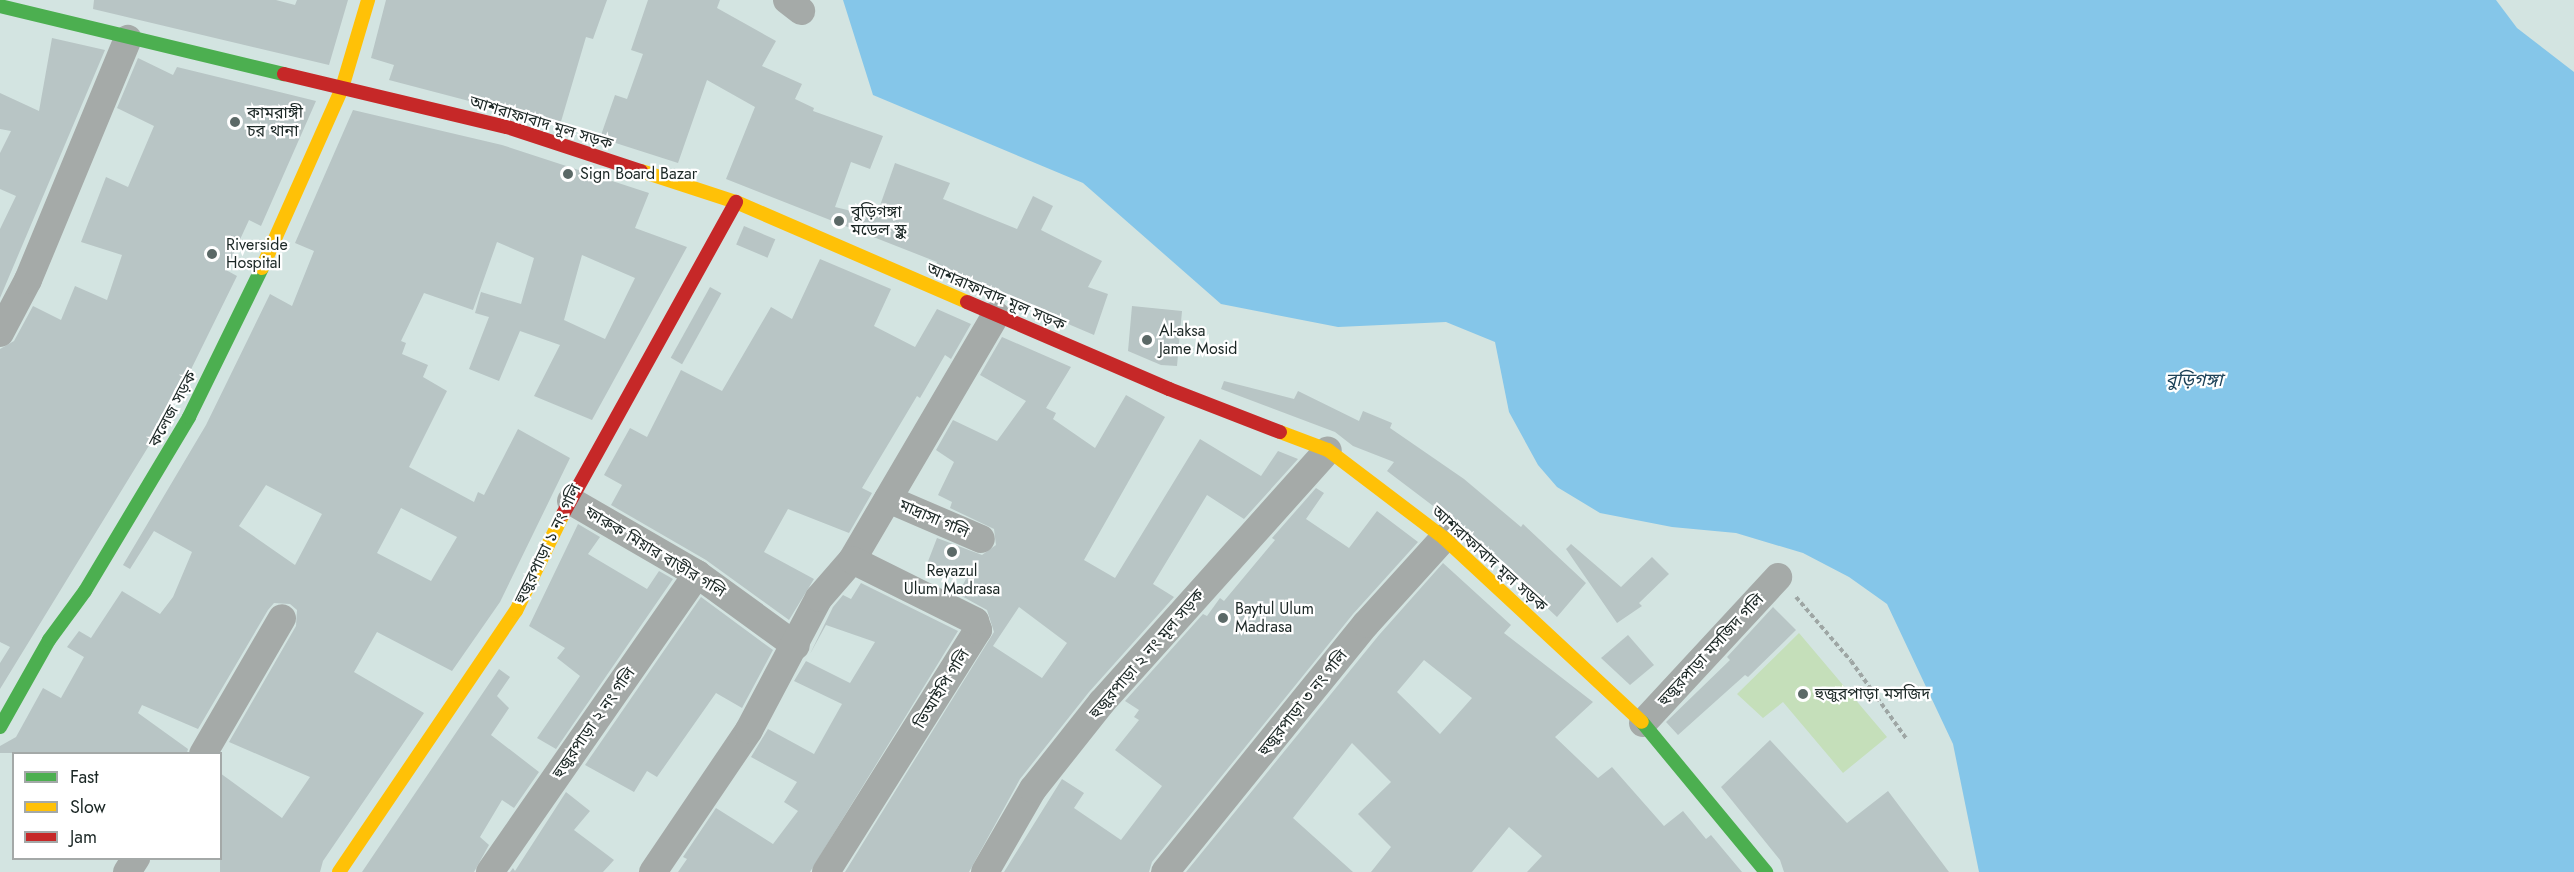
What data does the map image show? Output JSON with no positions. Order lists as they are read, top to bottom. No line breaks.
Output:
{"streets":{"street":["আশরাফাবাদ মূল সড়ক","কলেজ সড়ক","মাদ্রাসা গলি","হুজুরপাড়া ১ নং গলি","ফারুক মিয়ার বাড়ীর গলি","হুজুরপাড়া মসজিদ গলি","হুজুরপাড়া ২ নং মূল সড়ক","ভিআইপি গলি","হুজুরপাড়া ৩ নং গলি","হুজুরপাড়া ২ নং গলি"]},"crossings":[["আশরাফাবাদ মূল সড়ক","কলেজ সড়ক"],["আশরাফাবাদ মূল সড়ক","হুজুরপাড়া ১ নং গলি"],["আশরাফাবাদ মূল সড়ক","হুজুরপাড়া মসজিদ গলি"],["আশরাফাবাদ মূল সড়ক","হুজুরপাড়া ২ নং মূল সড়ক"],["আশরাফাবাদ মূল সড়ক","হুজুরপাড়া ৩ নং গলি"],["হুজুরপাড়া ১ নং গলি","ফারুক মিয়ার বাড়ীর গলি"],["ফারুক মিয়ার বাড়ীর গলি","হুজুরপাড়া ২ নং গলি"]],"water":["বুড়িগঙ্গা"],"places":["কামরাঙ্গী চর থানা","Sign Board Bazar","বুড়িগঙ্গা মডেল স্কুল","Riverside Hospital","Al-aksa Jame Mosid","Reyazul Ulum Madrasa","Baytul Ulum Madrasa","হুজুরপাড়া মসজিদ"],"legend":["Fast","Slow","Jam"]}
